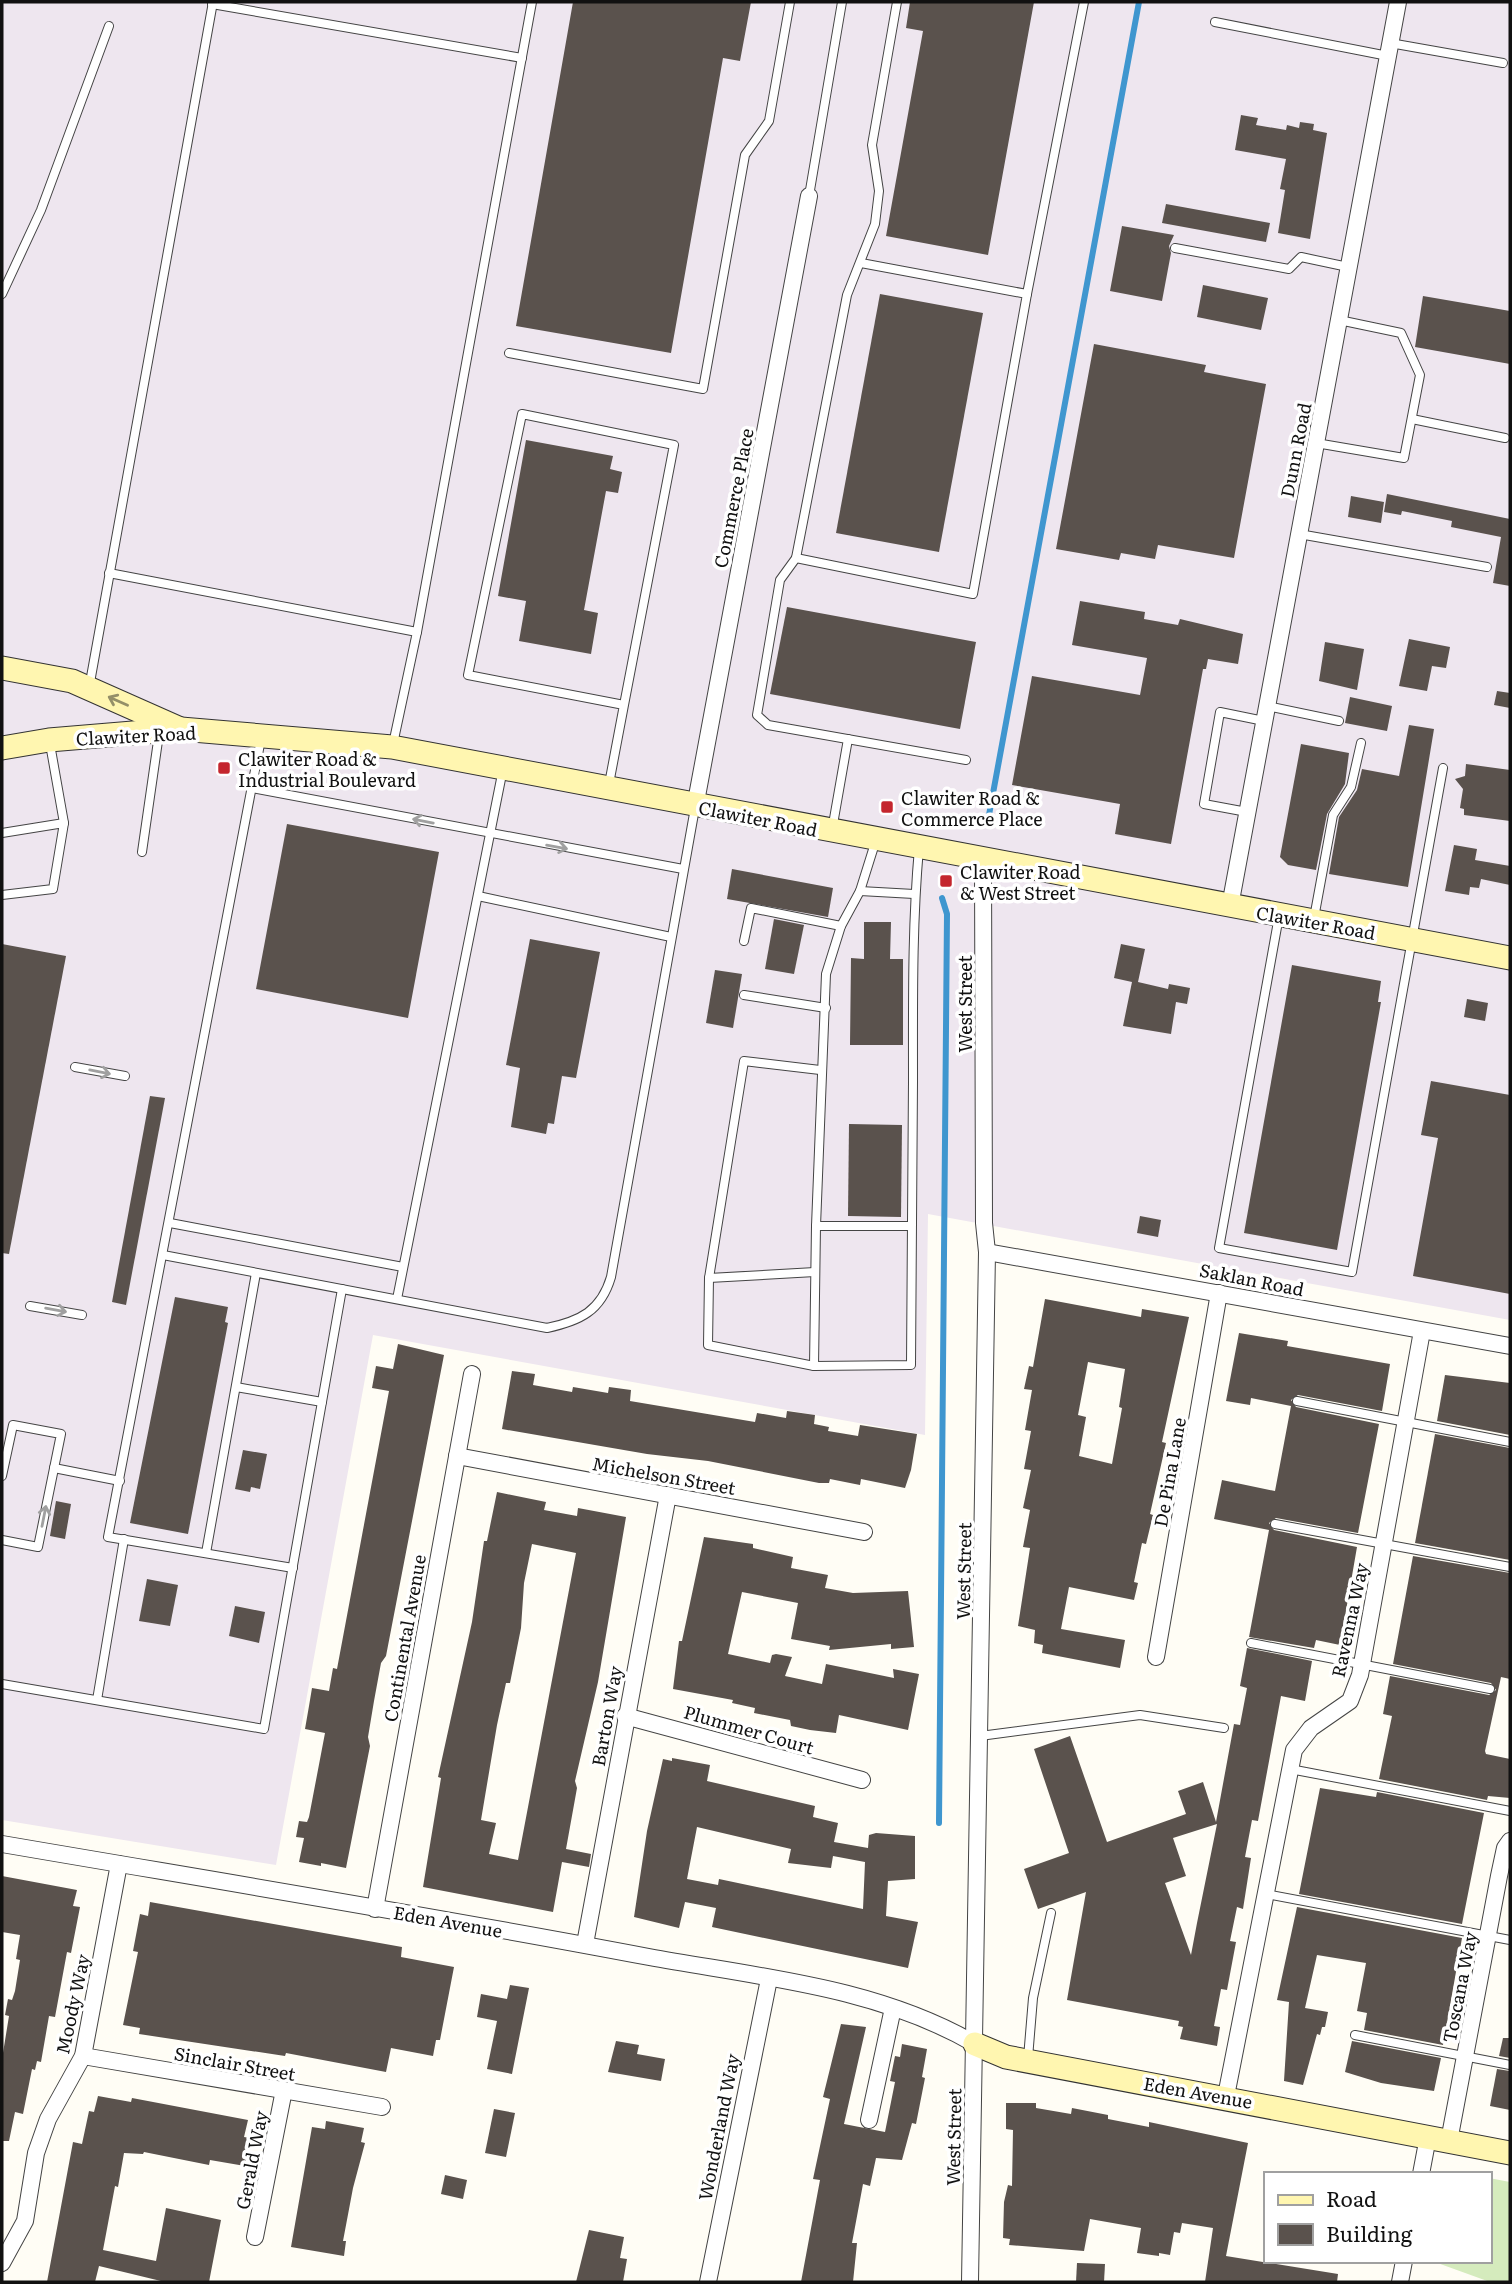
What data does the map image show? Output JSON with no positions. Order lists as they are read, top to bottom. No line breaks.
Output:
{"streets":{"main road":["Clawiter Road","Eden Avenue"],"street":["Dunn Road","Commerce Place","West Street","Saklan Road","De Pina Lane","Michelson Street","Ravenna Way","Continental Avenue","Barton Way","Plummer Court","Toscana Way","Moody Way","Sinclair Street","Wonderland Way","Gerald Way"]},"crossings":[["Dunn Road","Clawiter Road"],["Commerce Place","Clawiter Road"],["Clawiter Road","West Street"],["West Street","Saklan Road"],["West Street","Eden Avenue"],["Saklan Road","De Pina Lane"],["Saklan Road","Ravenna Way"],["Michelson Street","Continental Avenue"],["Michelson Street","Barton Way"],["Ravenna Way","Eden Avenue"],["Continental Avenue","Eden Avenue"],["Barton Way","Plummer Court"],["Barton Way","Eden Avenue"],["Eden Avenue","Toscana Way"],["Eden Avenue","Moody Way"],["Eden Avenue","Wonderland Way"],["Moody Way","Sinclair Street"],["Sinclair Street","Gerald Way"]],"places":{"transit":["Clawiter Road & Industrial Boulevard","Clawiter Road & Commerce Place","Clawiter Road & West Street"]},"legend":["Road","Building"]}
